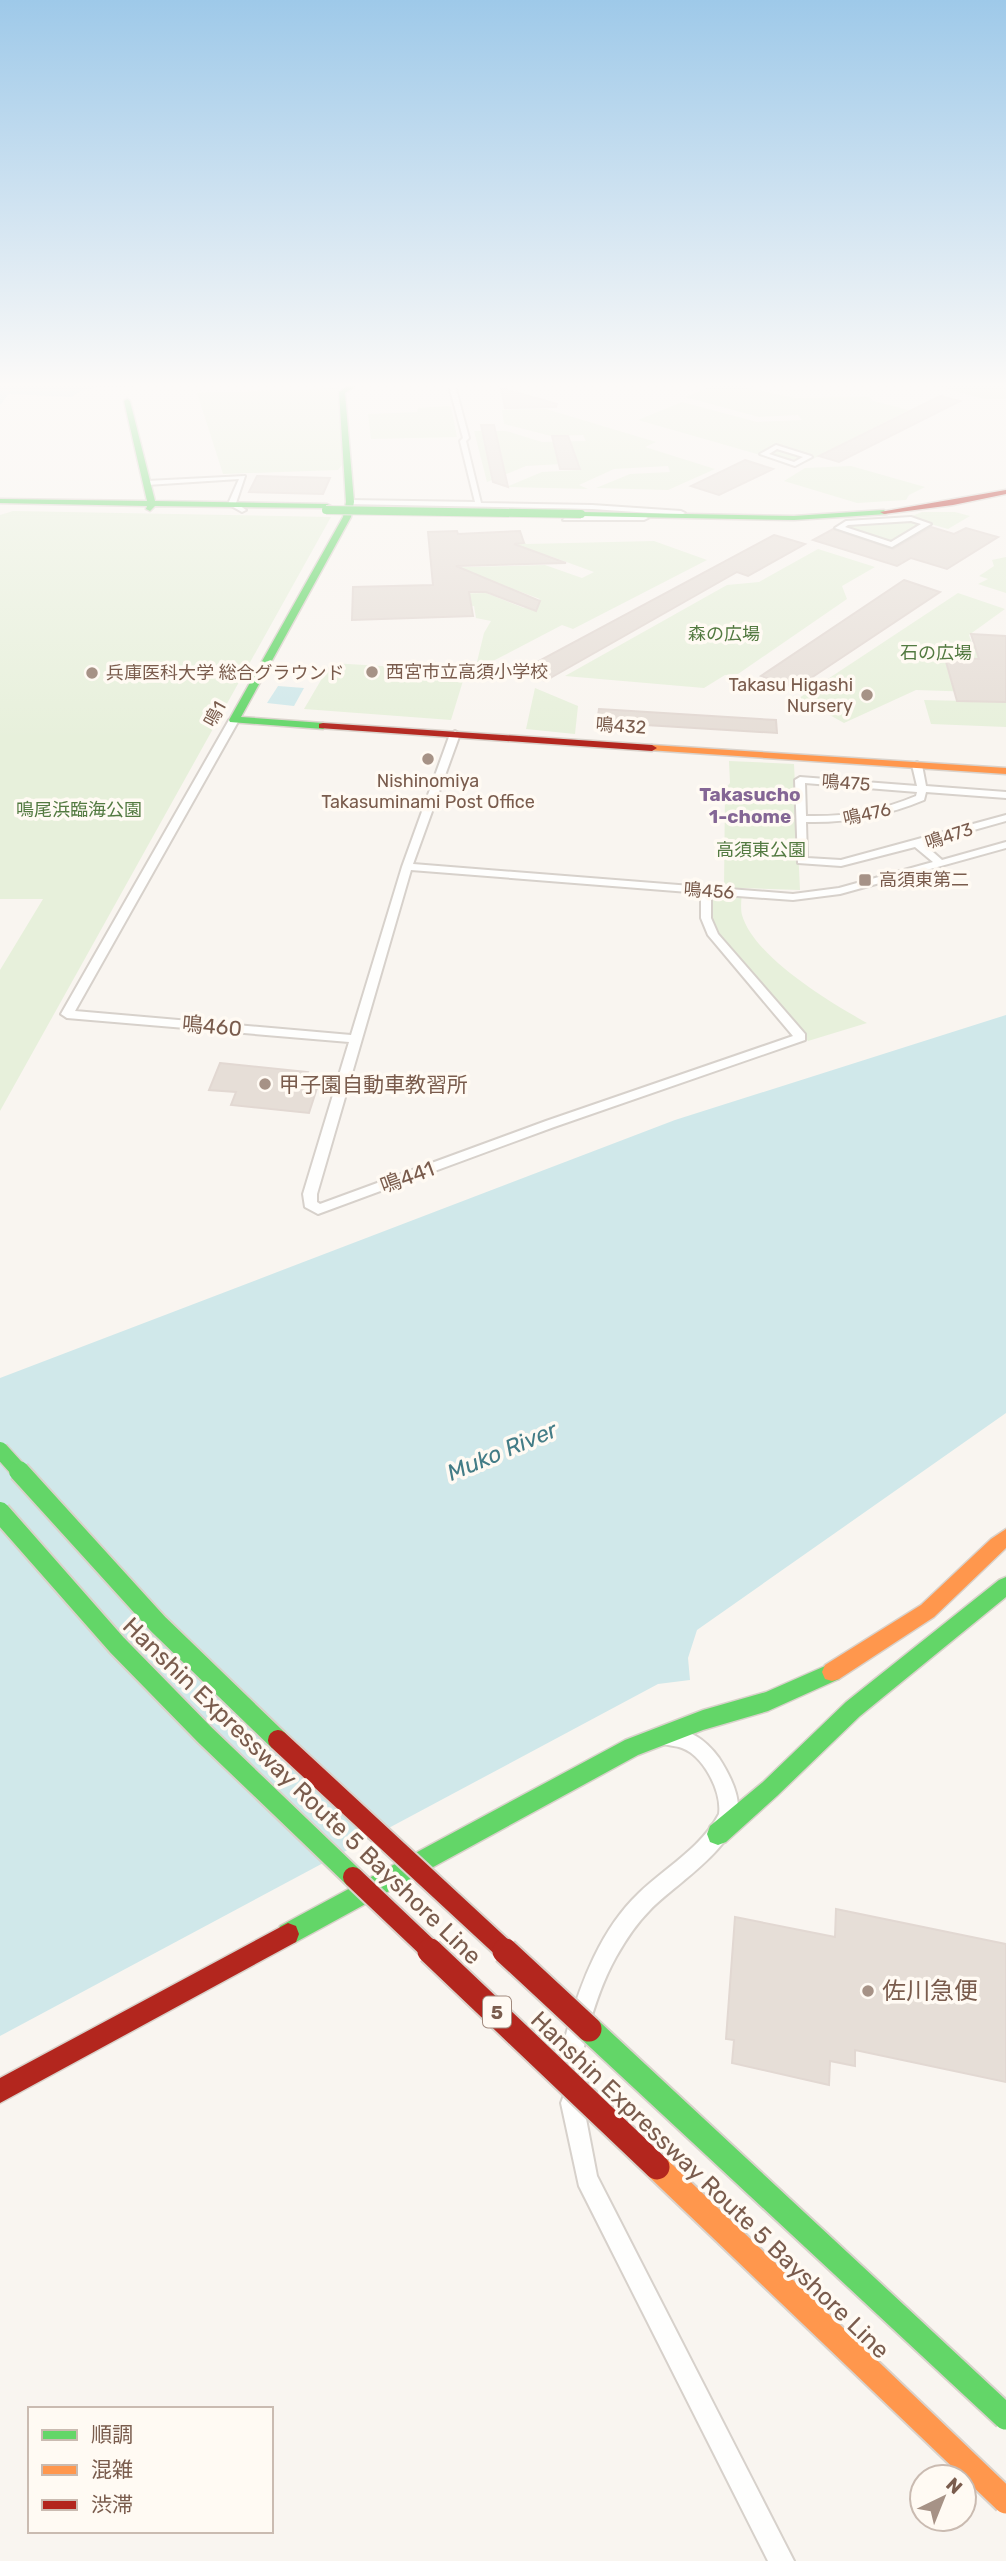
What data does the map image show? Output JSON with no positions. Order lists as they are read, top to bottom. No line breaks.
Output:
{"streets":{"main road":["鳴1","鳴432","Hanshin Expressway Route 5 Bayshore Line","5"],"street":["鳴475","鳴476","鳴473","鳴456","鳴460","鳴441"]},"crossings":[["鳴1","鳴432"],["鳴1","鳴460"],["鳴432","鳴441"],["鳴475","鳴476"],["鳴475","鳴473"],["鳴476","鳴473"],["鳴473","鳴456"],["鳴456","鳴441"],["鳴460","鳴441"]],"districts":["Takasucho 1-chome"],"water":["Muko River"],"parks":["森の広場","石の広場","鳴尾浜臨海公園","高須東公園"],"places":{"other":["西宮市立高須小学校","兵庫医科大学 総合グラウンド","Takasu Higashi Nursery","Nishinomiya Takasuminami Post Office","甲子園自動車教習所","佐川急便"],"transit":["高須東第二"]},"legend":["順調","混雑","渋滞"],"north":"top right"}
